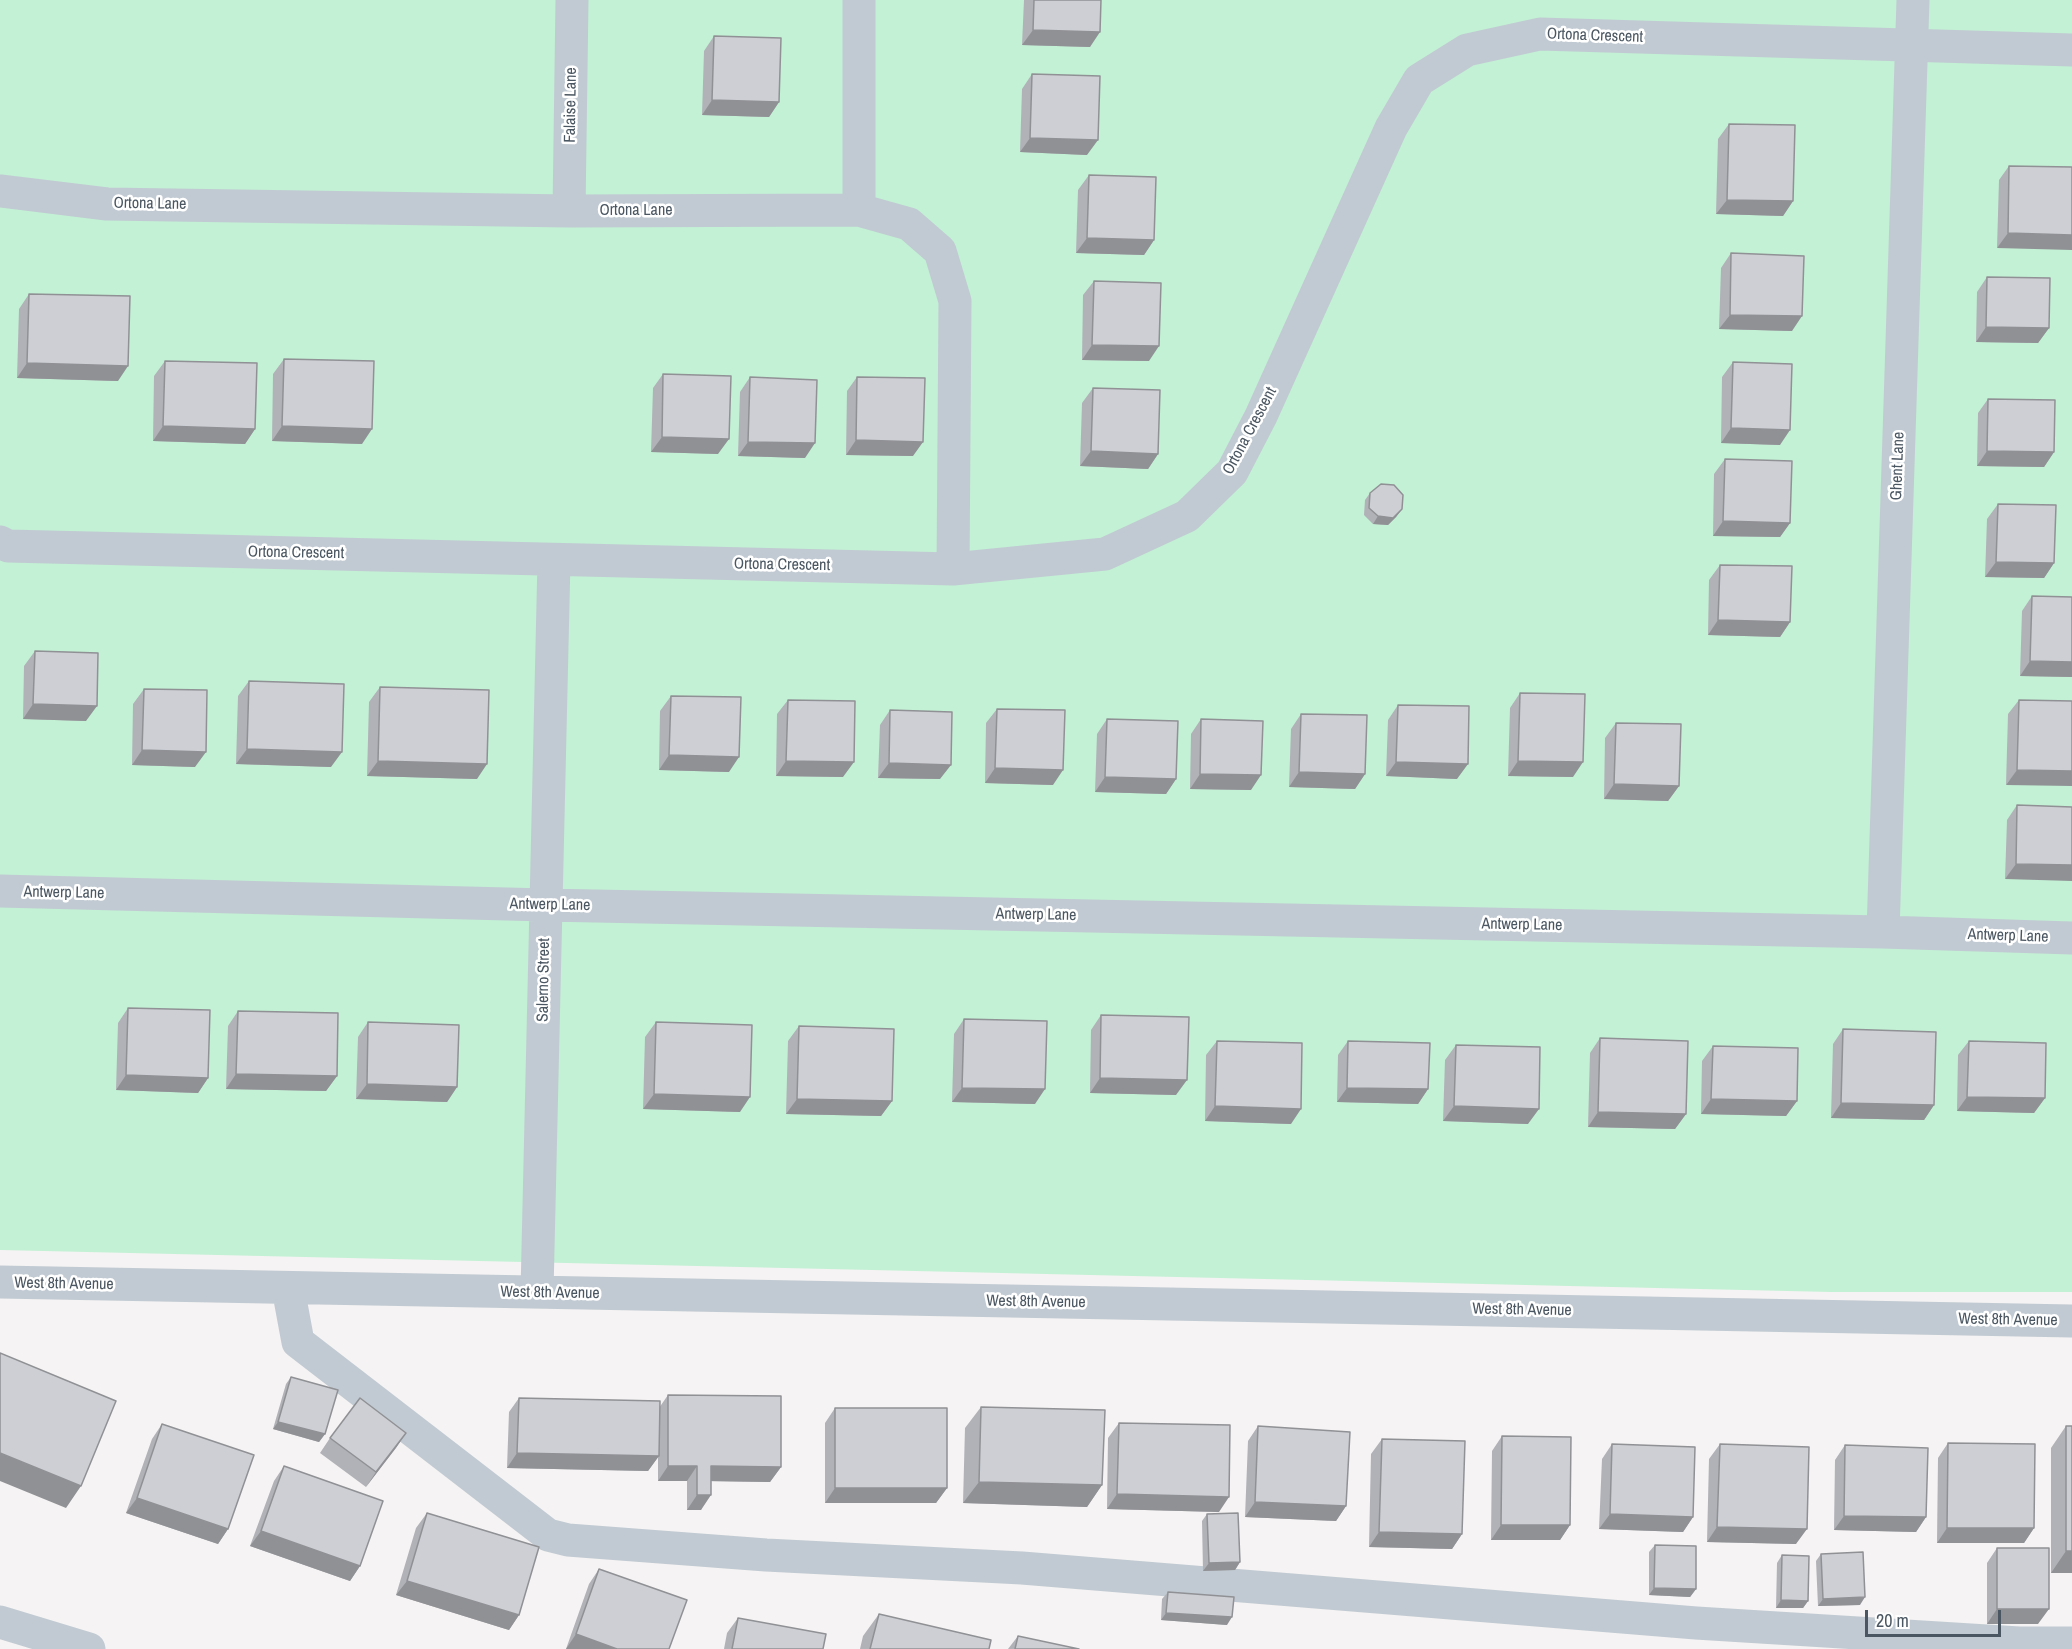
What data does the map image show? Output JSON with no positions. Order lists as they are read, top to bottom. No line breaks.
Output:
{"streets":{"street":["Ortona Crescent","Falaise Lane","Ortona Lane","Ghent Lane","Antwerp Lane","Salerno Street","West 8th Avenue"]},"crossings":[["Ortona Crescent","Ortona Lane"],["Ortona Crescent","Ghent Lane"],["Ortona Crescent","Salerno Street"],["Falaise Lane","Ortona Lane"],["Ghent Lane","Antwerp Lane"],["Antwerp Lane","Salerno Street"],["Salerno Street","West 8th Avenue"]],"scale_bar":"20 m"}
